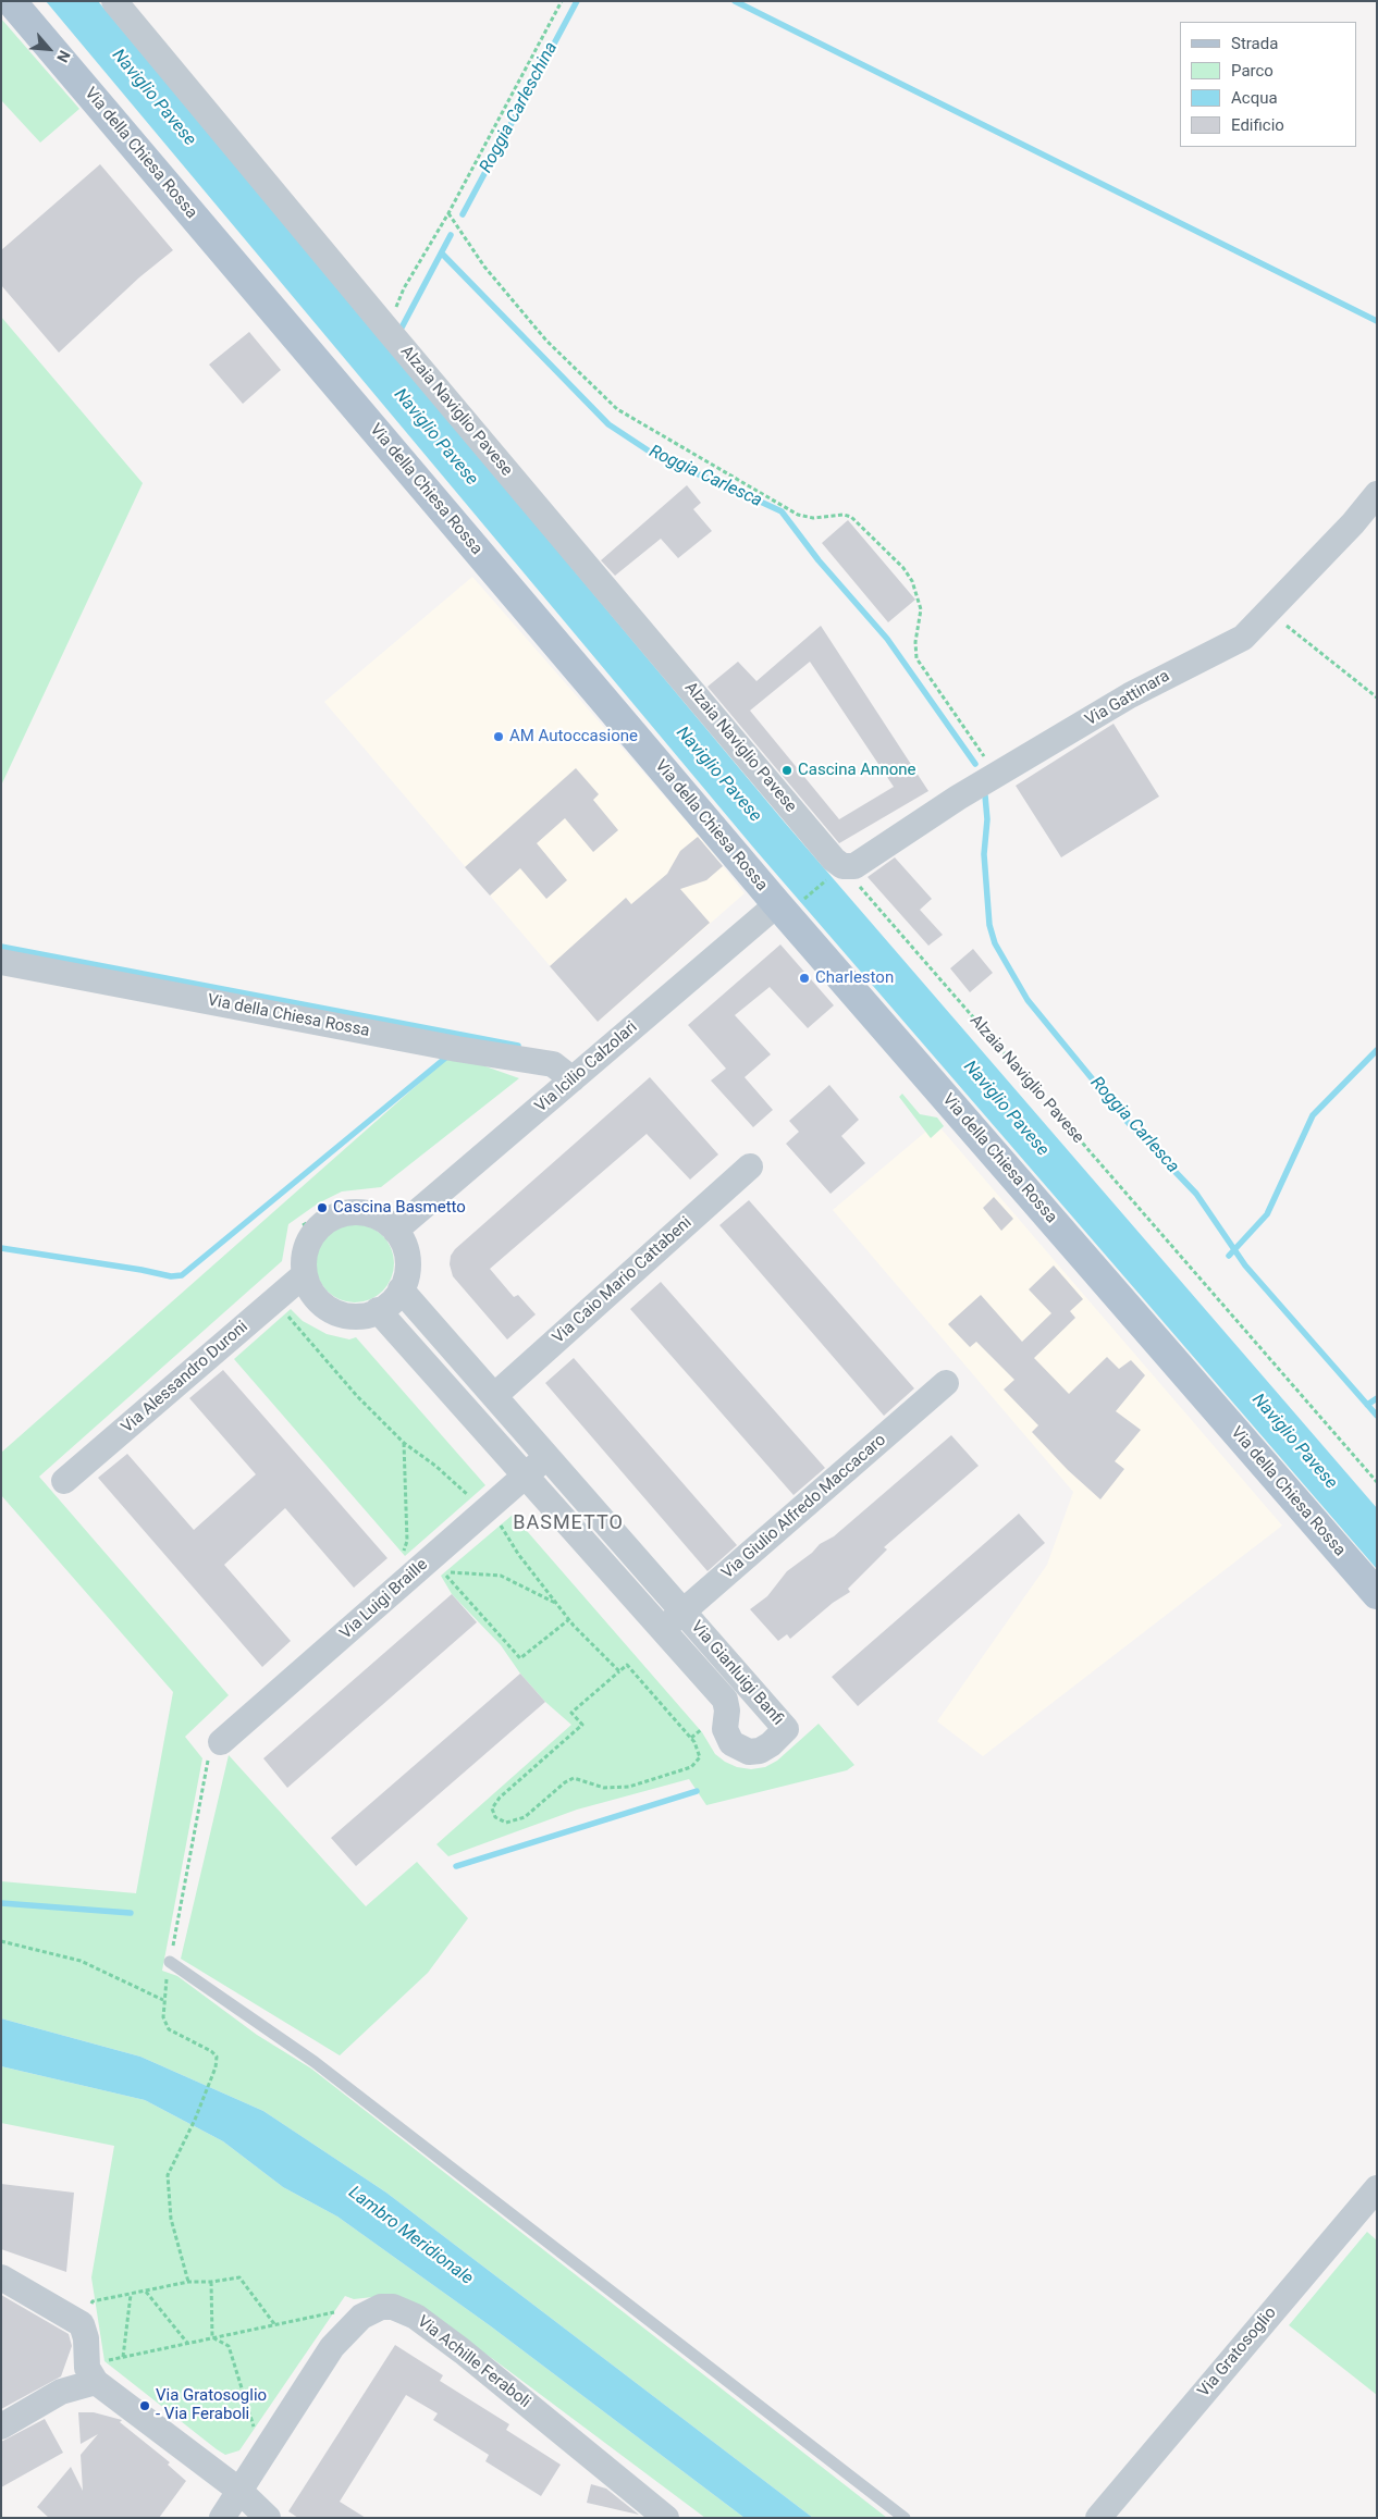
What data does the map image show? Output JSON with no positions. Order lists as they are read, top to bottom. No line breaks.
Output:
{"streets":{"main road":["Via della Chiesa Rossa"],"street":["Alzaia Naviglio Pavese","Via Gattinara","Via Icilio Calzolari","Via Caio Mario Cattabeni","Via Alessandro Duroni","Via Giulio Alfredo Maccacaro","Via Luigi Braille","Via Gianluigi Banfi","Via Gratosoglio","Via Achille Feraboli"]},"crossings":[["Via della Chiesa Rossa","Via Icilio Calzolari"],["Alzaia Naviglio Pavese","Via Gattinara"],["Via Icilio Calzolari","Via Alessandro Duroni"],["Via Icilio Calzolari","Via Gianluigi Banfi"],["Via Caio Mario Cattabeni","Via Gianluigi Banfi"],["Via Alessandro Duroni","Via Gianluigi Banfi"],["Via Giulio Alfredo Maccacaro","Via Gianluigi Banfi"],["Via Luigi Braille","Via Gianluigi Banfi"]],"districts":["BASMETTO"],"water":["Naviglio Pavese","Roggia Carleschina","Roggia Carlesca","Lambro Meridionale"],"places":["AM Autoccasione","Cascina Annone","Charleston","Cascina Basmetto","Via Gratosoglio - Via Feraboli"],"legend":["Strada","Parco","Acqua","Edificio"],"north":"bottom right"}
